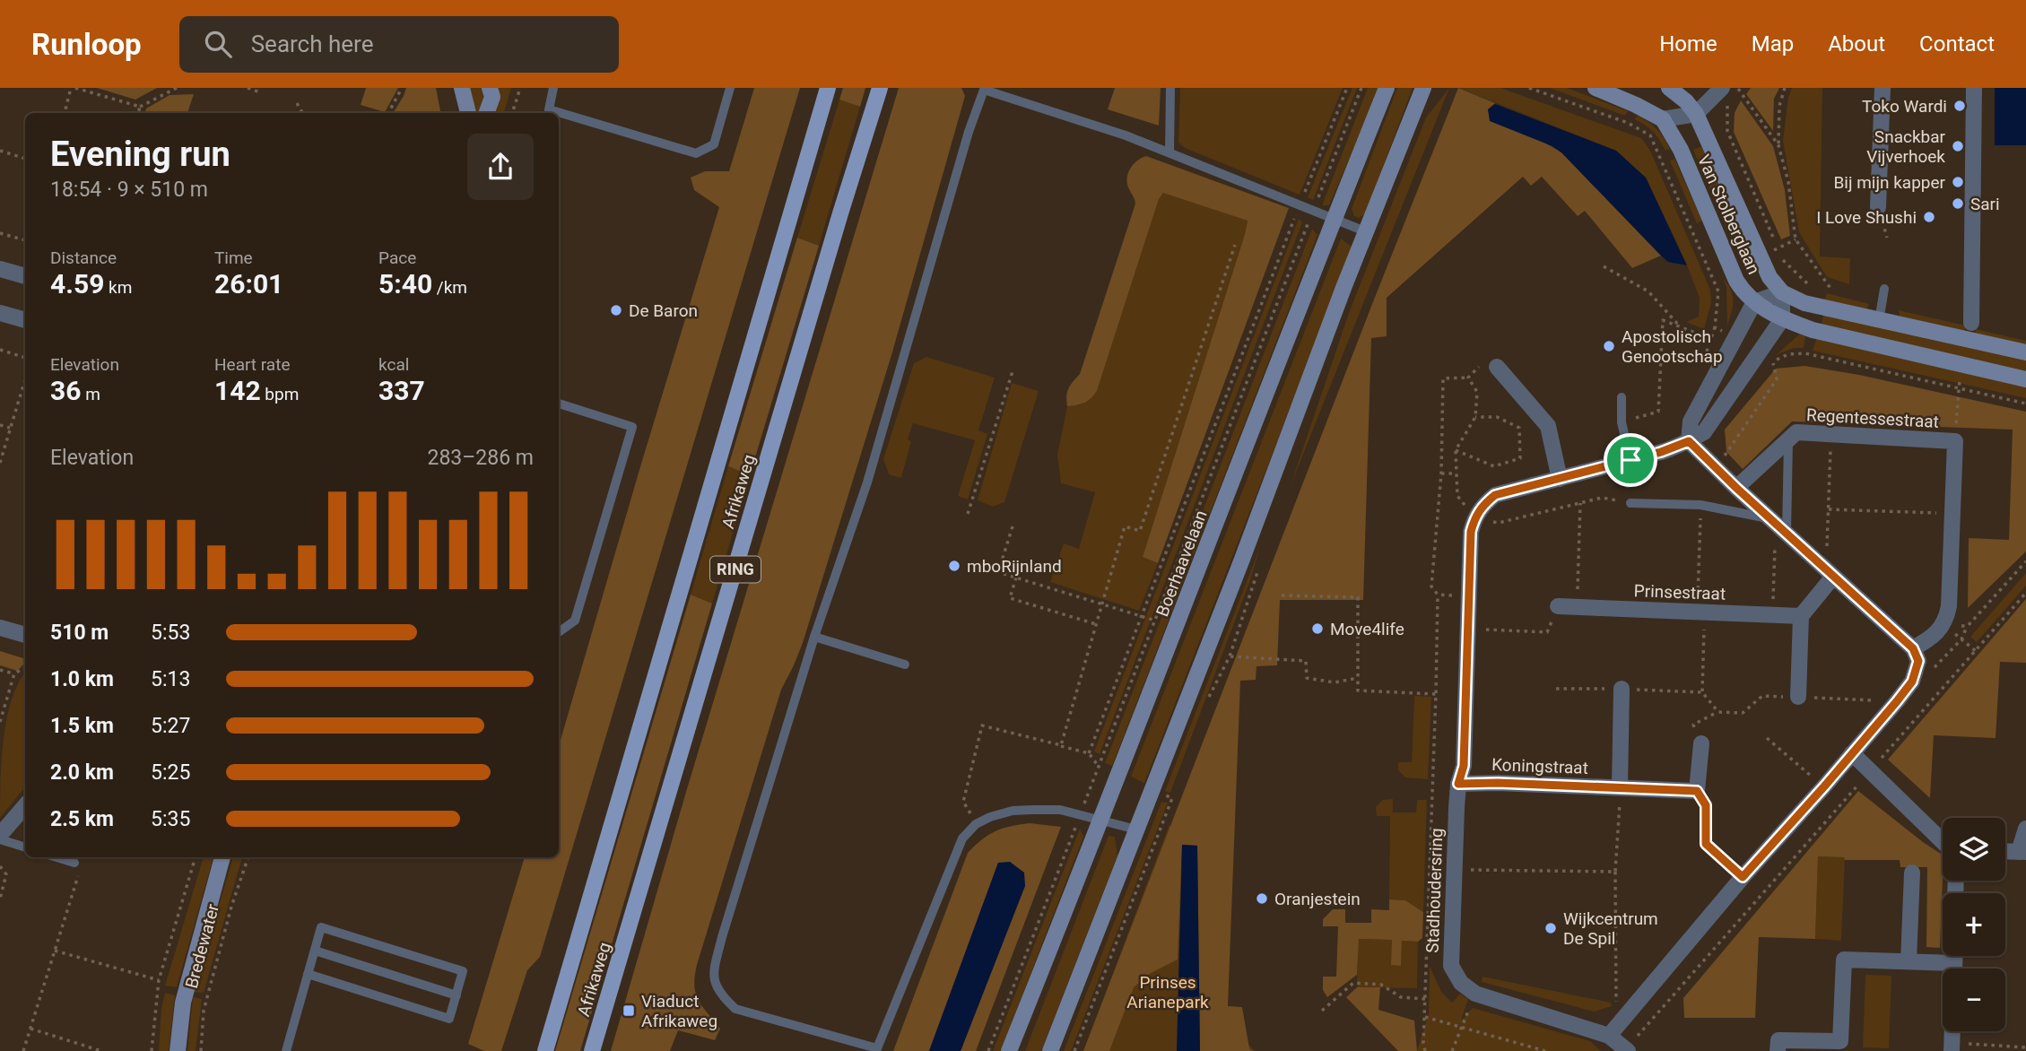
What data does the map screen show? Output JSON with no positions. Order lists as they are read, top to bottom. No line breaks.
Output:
{"streets":{"main road":["Afrikaweg","RING"],"street":["Van Stolberglaan","Regentessestraat","Boerhaavelaan","Prinsestraat","Koningstraat","Stadhoudersring","Bredewater"]},"crossings":[["Koningstraat","Stadhoudersring"]],"parks":["Prinses Arianepark"],"places":{"other":["Toko Wardi","Snackbar Vijverhoek","Bij mijn kapper","Sari","I Love Shushi","De Baron","Apostolisch Genootschap","mboRijnland","Move4life","Oranjestein","Wijkcentrum De Spil"],"transit":["Viaduct Afrikaweg"]},"page":{"header":"Runloop","search":"Search here","nav":["Home","Map","About","Contact"],"heading":["Evening run","18:54 · 9 × 510 m"],"stats":[["Distance","4.59 km"],["Time","26:01"],["Pace","5:40 /km"],["Elevation","36 m"],["Heart rate","142 bpm"],["kcal","337"]],"chart":["Elevation","283–286 m"],"list":[{"name":"510 m","note":"5:53"},{"name":"1.0 km","note":"5:13"},{"name":"1.5 km","note":"5:27"},{"name":"2.0 km","note":"5:25"},{"name":"2.5 km","note":"5:35"}],"map_buttons":["+","−"]}}
